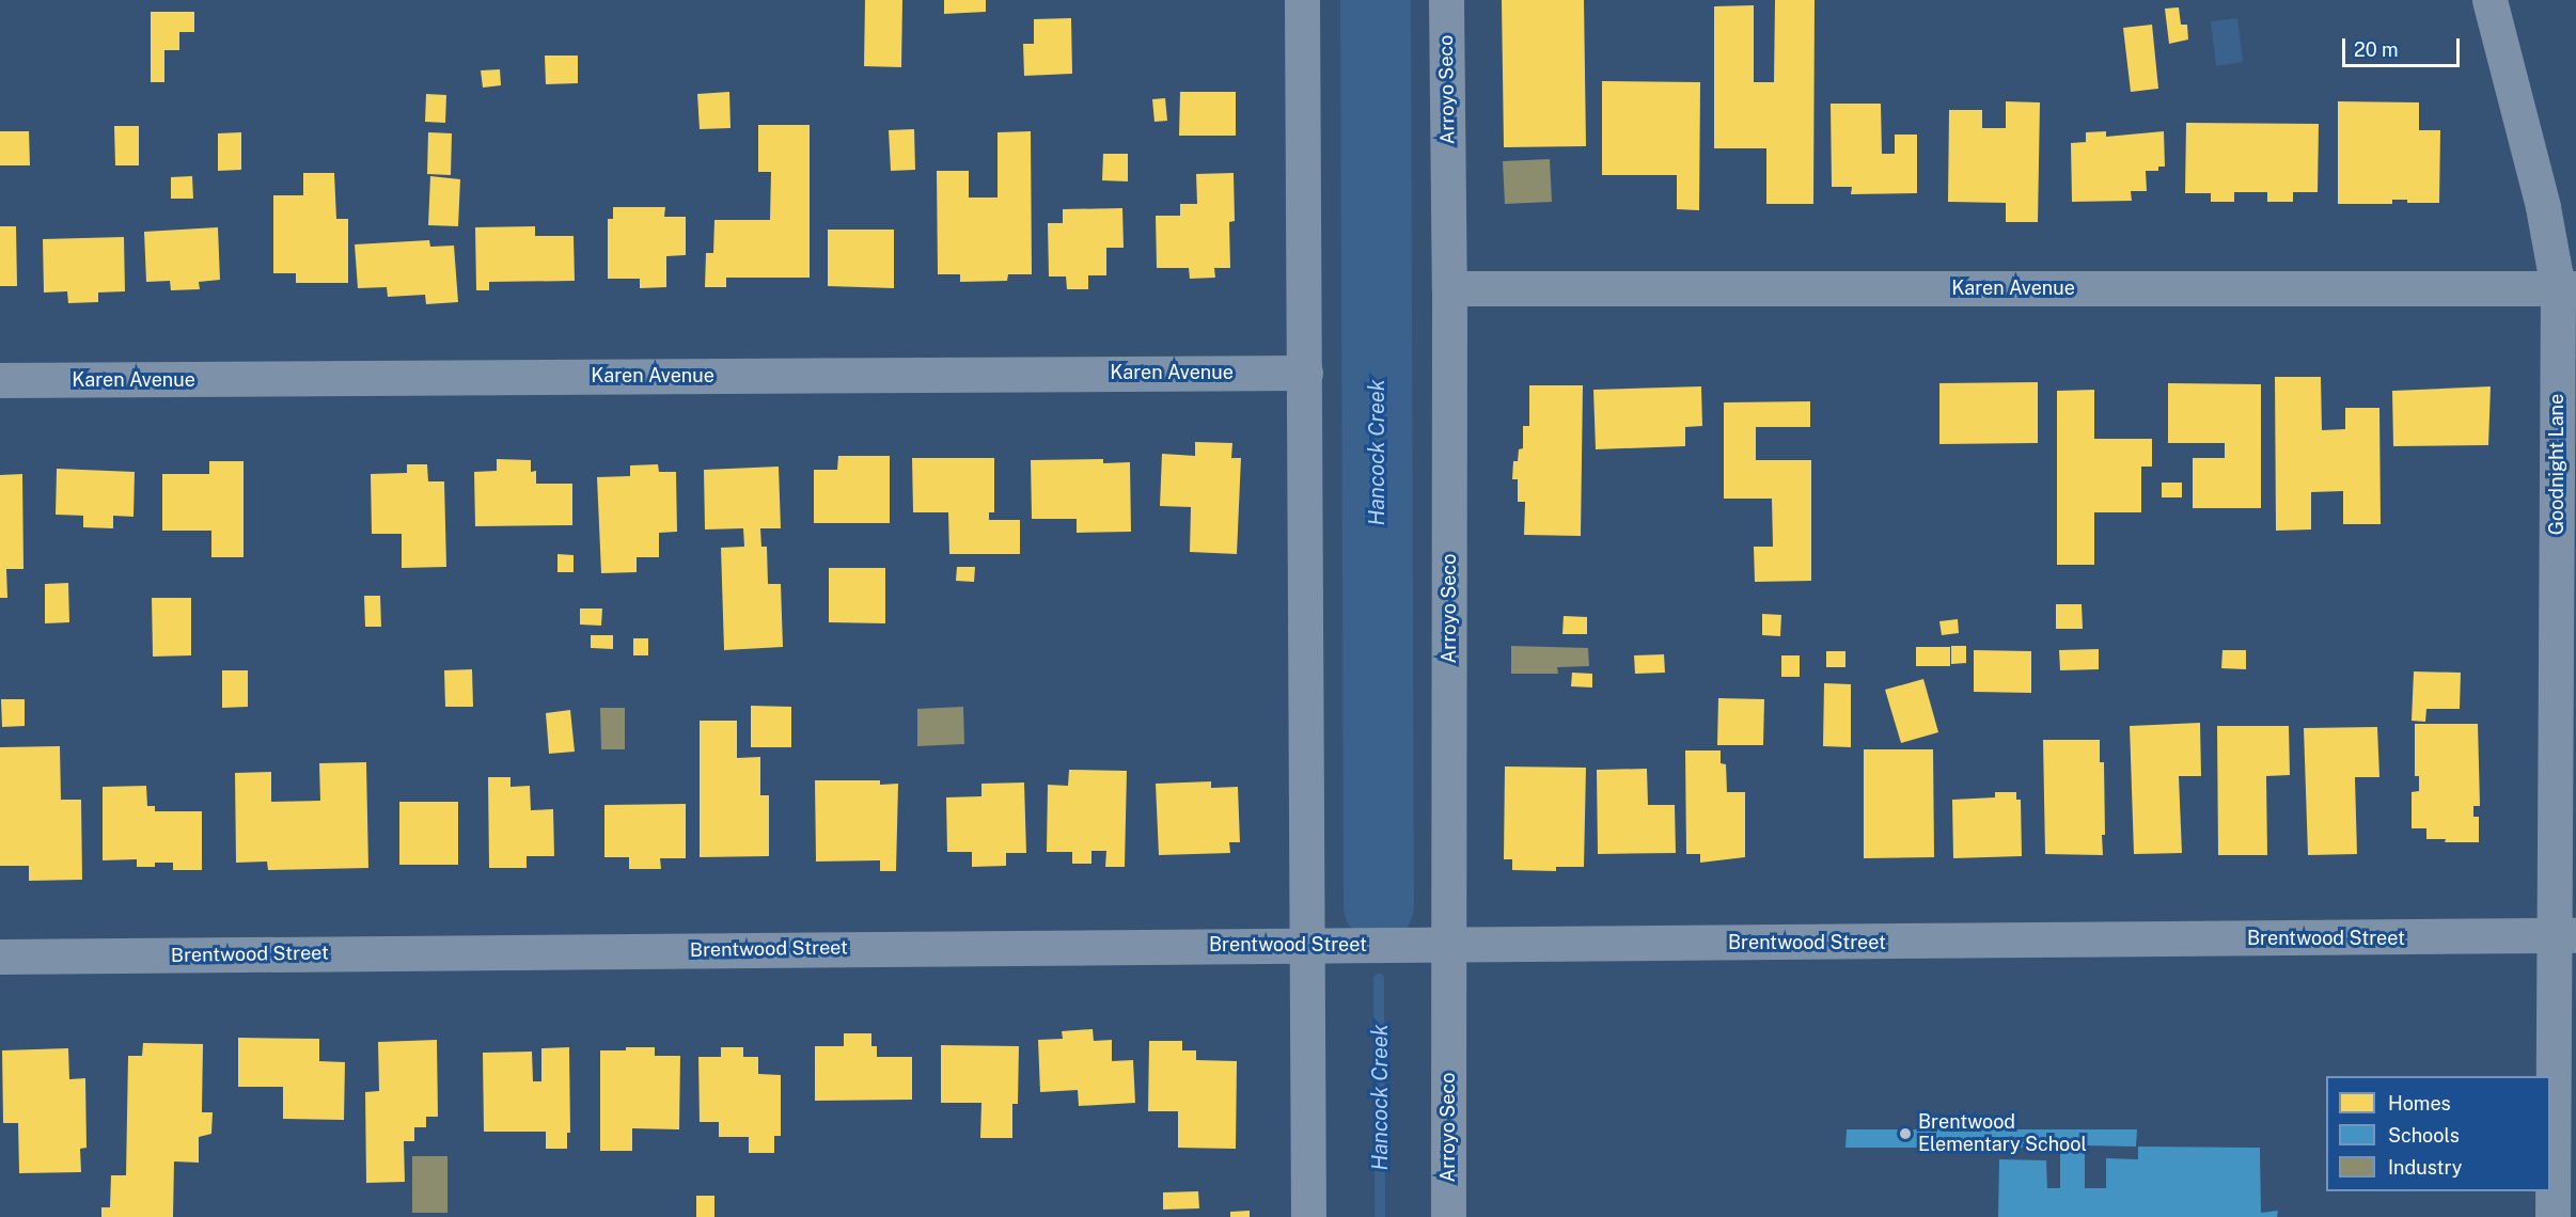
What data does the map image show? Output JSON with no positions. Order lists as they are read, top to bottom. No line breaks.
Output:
{"streets":{"street":["Arroyo Seco","Karen Avenue","Goodnight Lane","Brentwood Street"]},"crossings":[["Arroyo Seco","Karen Avenue"],["Arroyo Seco","Brentwood Street"],["Karen Avenue","Goodnight Lane"],["Goodnight Lane","Brentwood Street"]],"water":["Hancock Creek"],"places":["Brentwood Elementary School"],"legend":["Homes","Schools","Industry"],"scale_bar":"20 m"}
